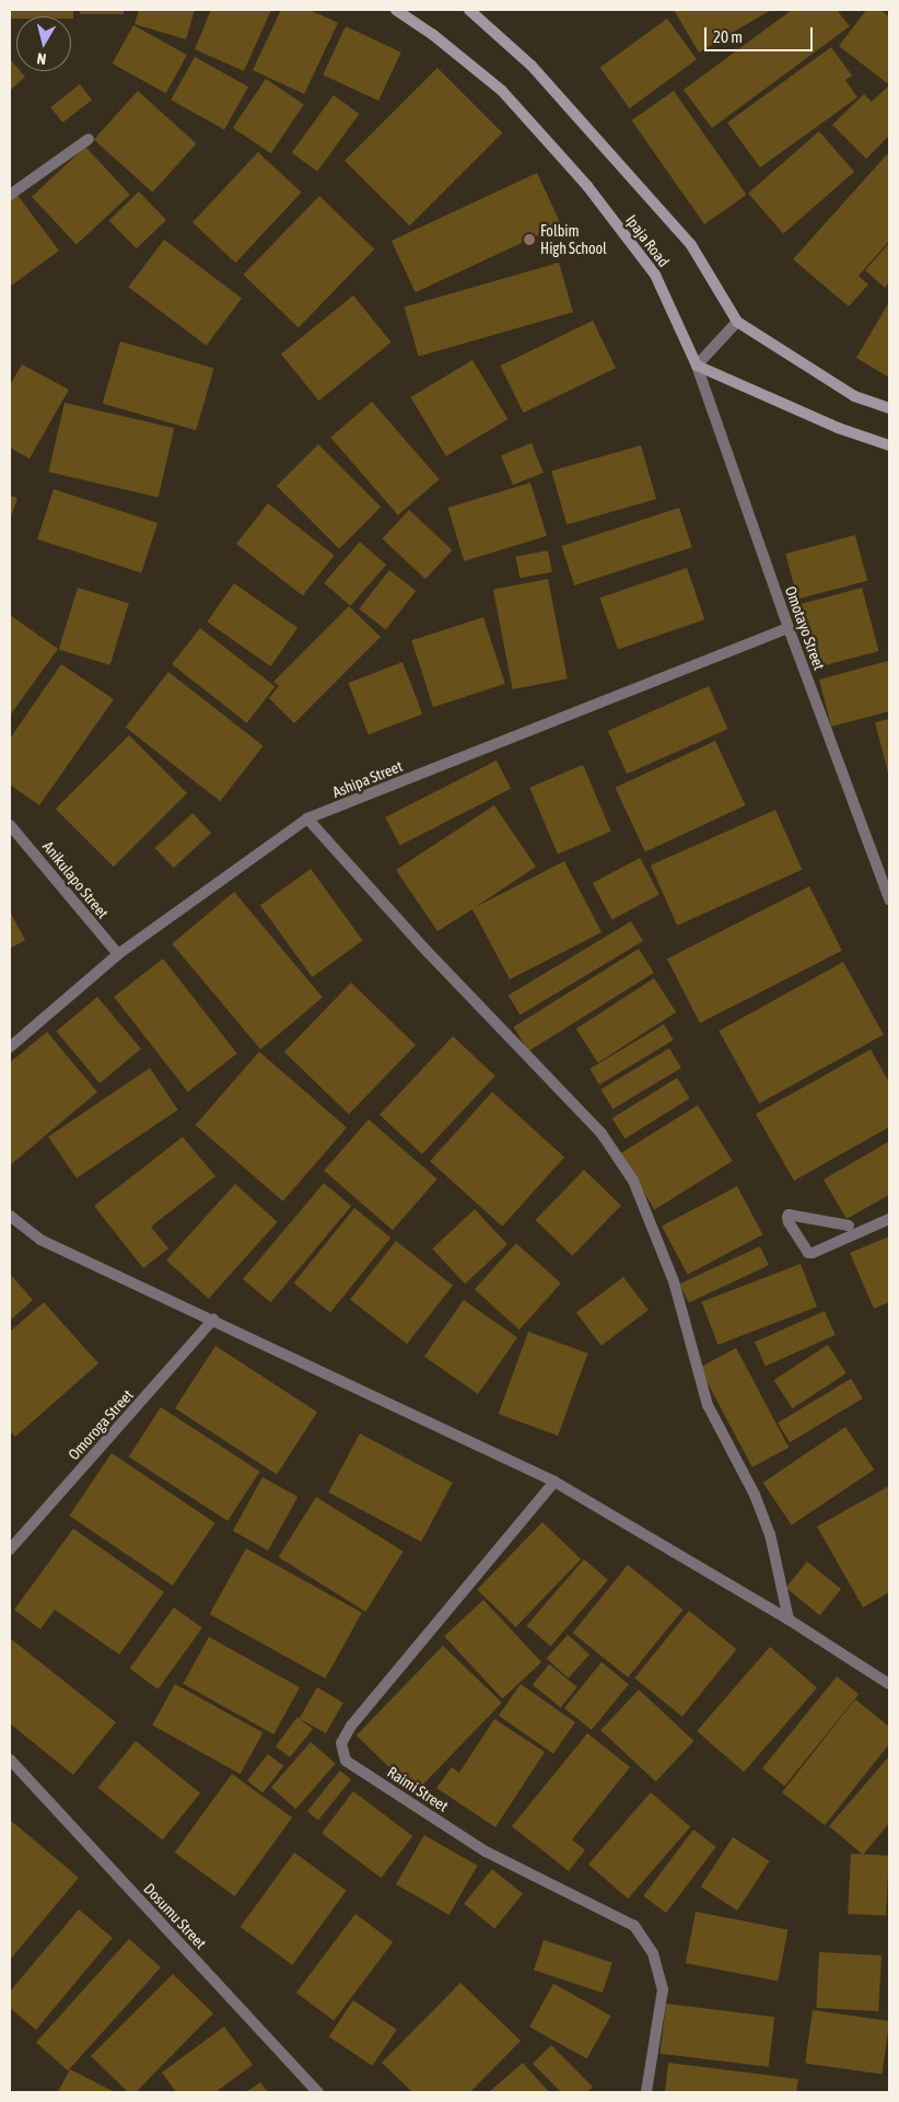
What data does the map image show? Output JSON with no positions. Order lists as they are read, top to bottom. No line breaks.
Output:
{"streets":{"main road":["Ipaja Road"],"street":["Omotayo Street","Ashipa Street","Anikulapo Street","Omoroga Street","Raimi Street","Dosumu Street"]},"crossings":[["Ipaja Road","Omotayo Street"],["Omotayo Street","Ashipa Street"],["Ashipa Street","Anikulapo Street"]],"places":["Folbim High School"],"scale_bar":"20 m","north":"bottom"}
